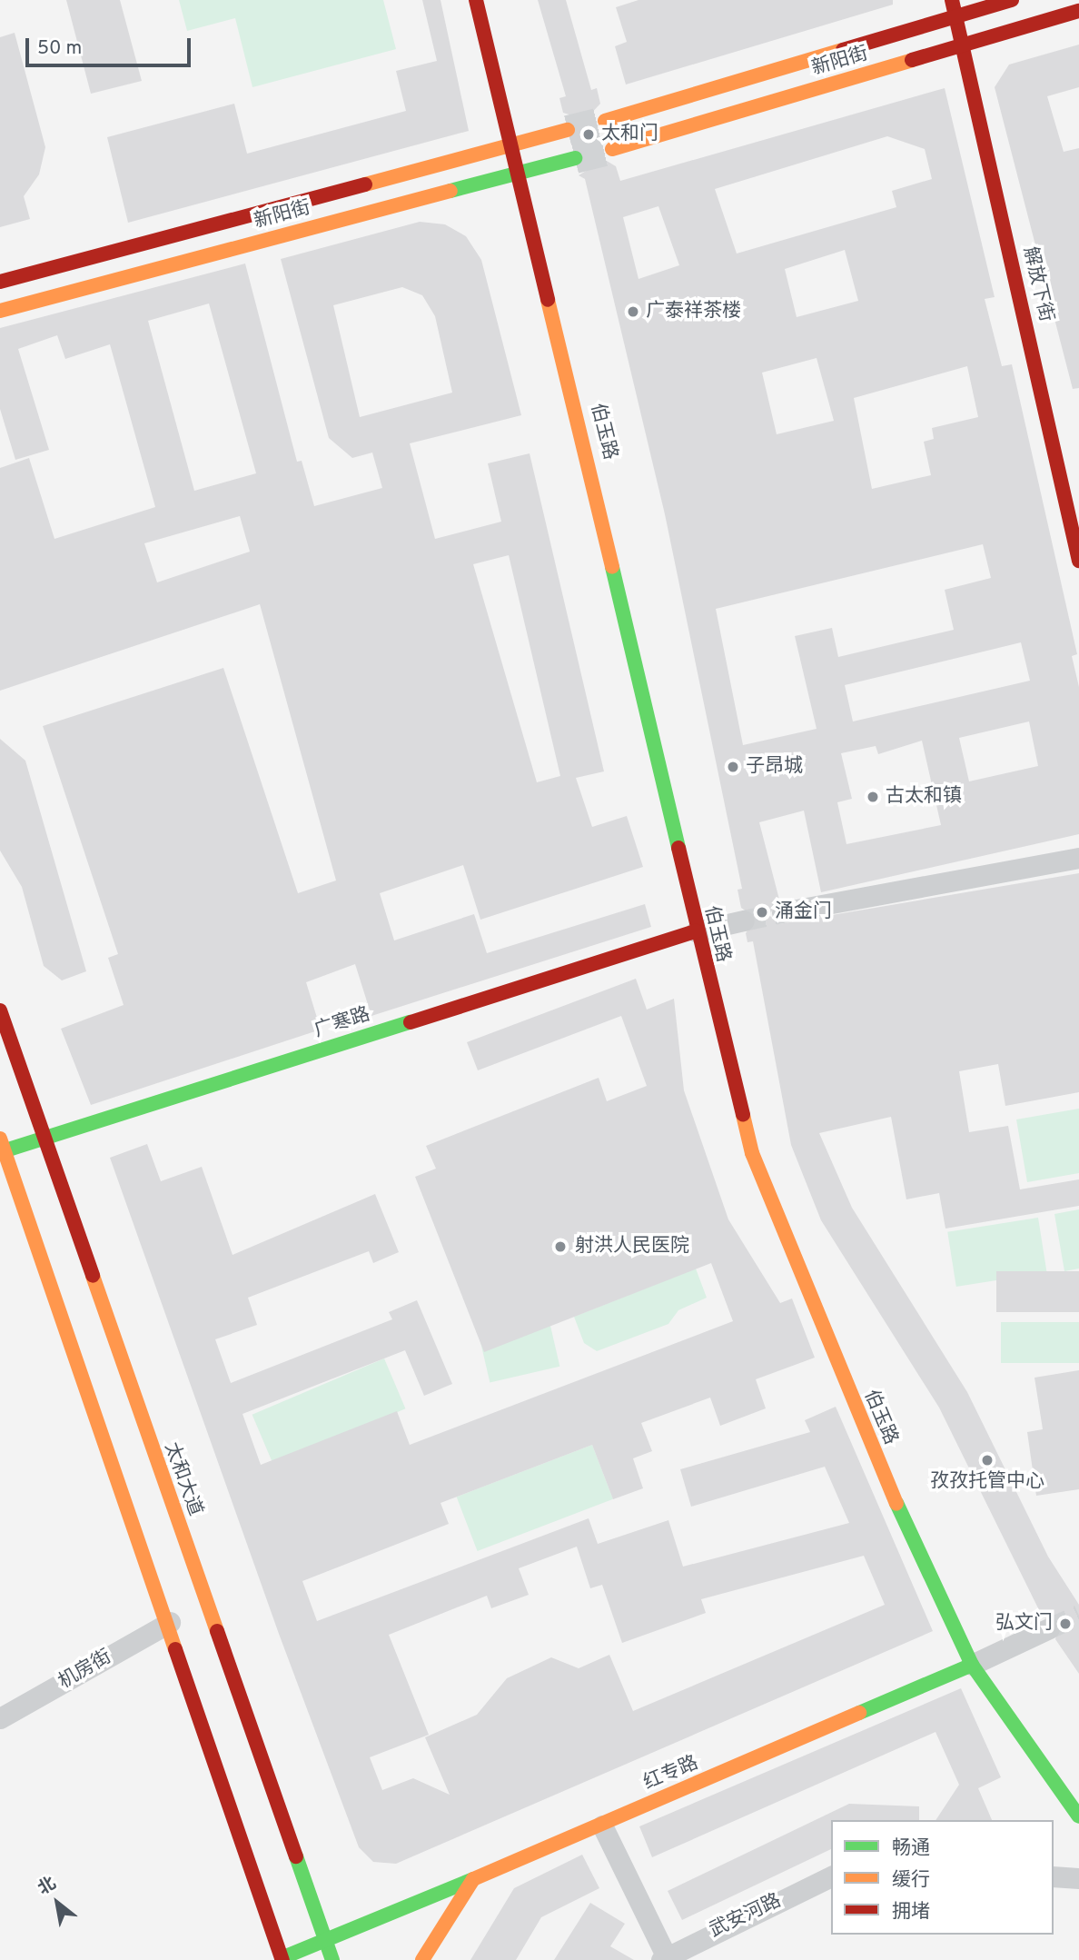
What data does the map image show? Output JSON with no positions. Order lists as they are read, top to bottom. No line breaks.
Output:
{"streets":{"main road":["新阳街","解放下街","伯玉路","广寒路","太和大道","红专路"],"street":["机房街","武安河路"]},"crossings":[["新阳街","解放下街"],["新阳街","伯玉路"],["伯玉路","广寒路"],["伯玉路","红专路"],["广寒路","太和大道"],["太和大道","红专路"]],"places":["太和门","广泰祥茶楼","子昂城","古太和镇","涌金门","射洪人民医院","孜孜托管中心","弘文门"],"legend":["畅通","缓行","拥堵"],"scale_bar":"50 m","north":"top left"}
